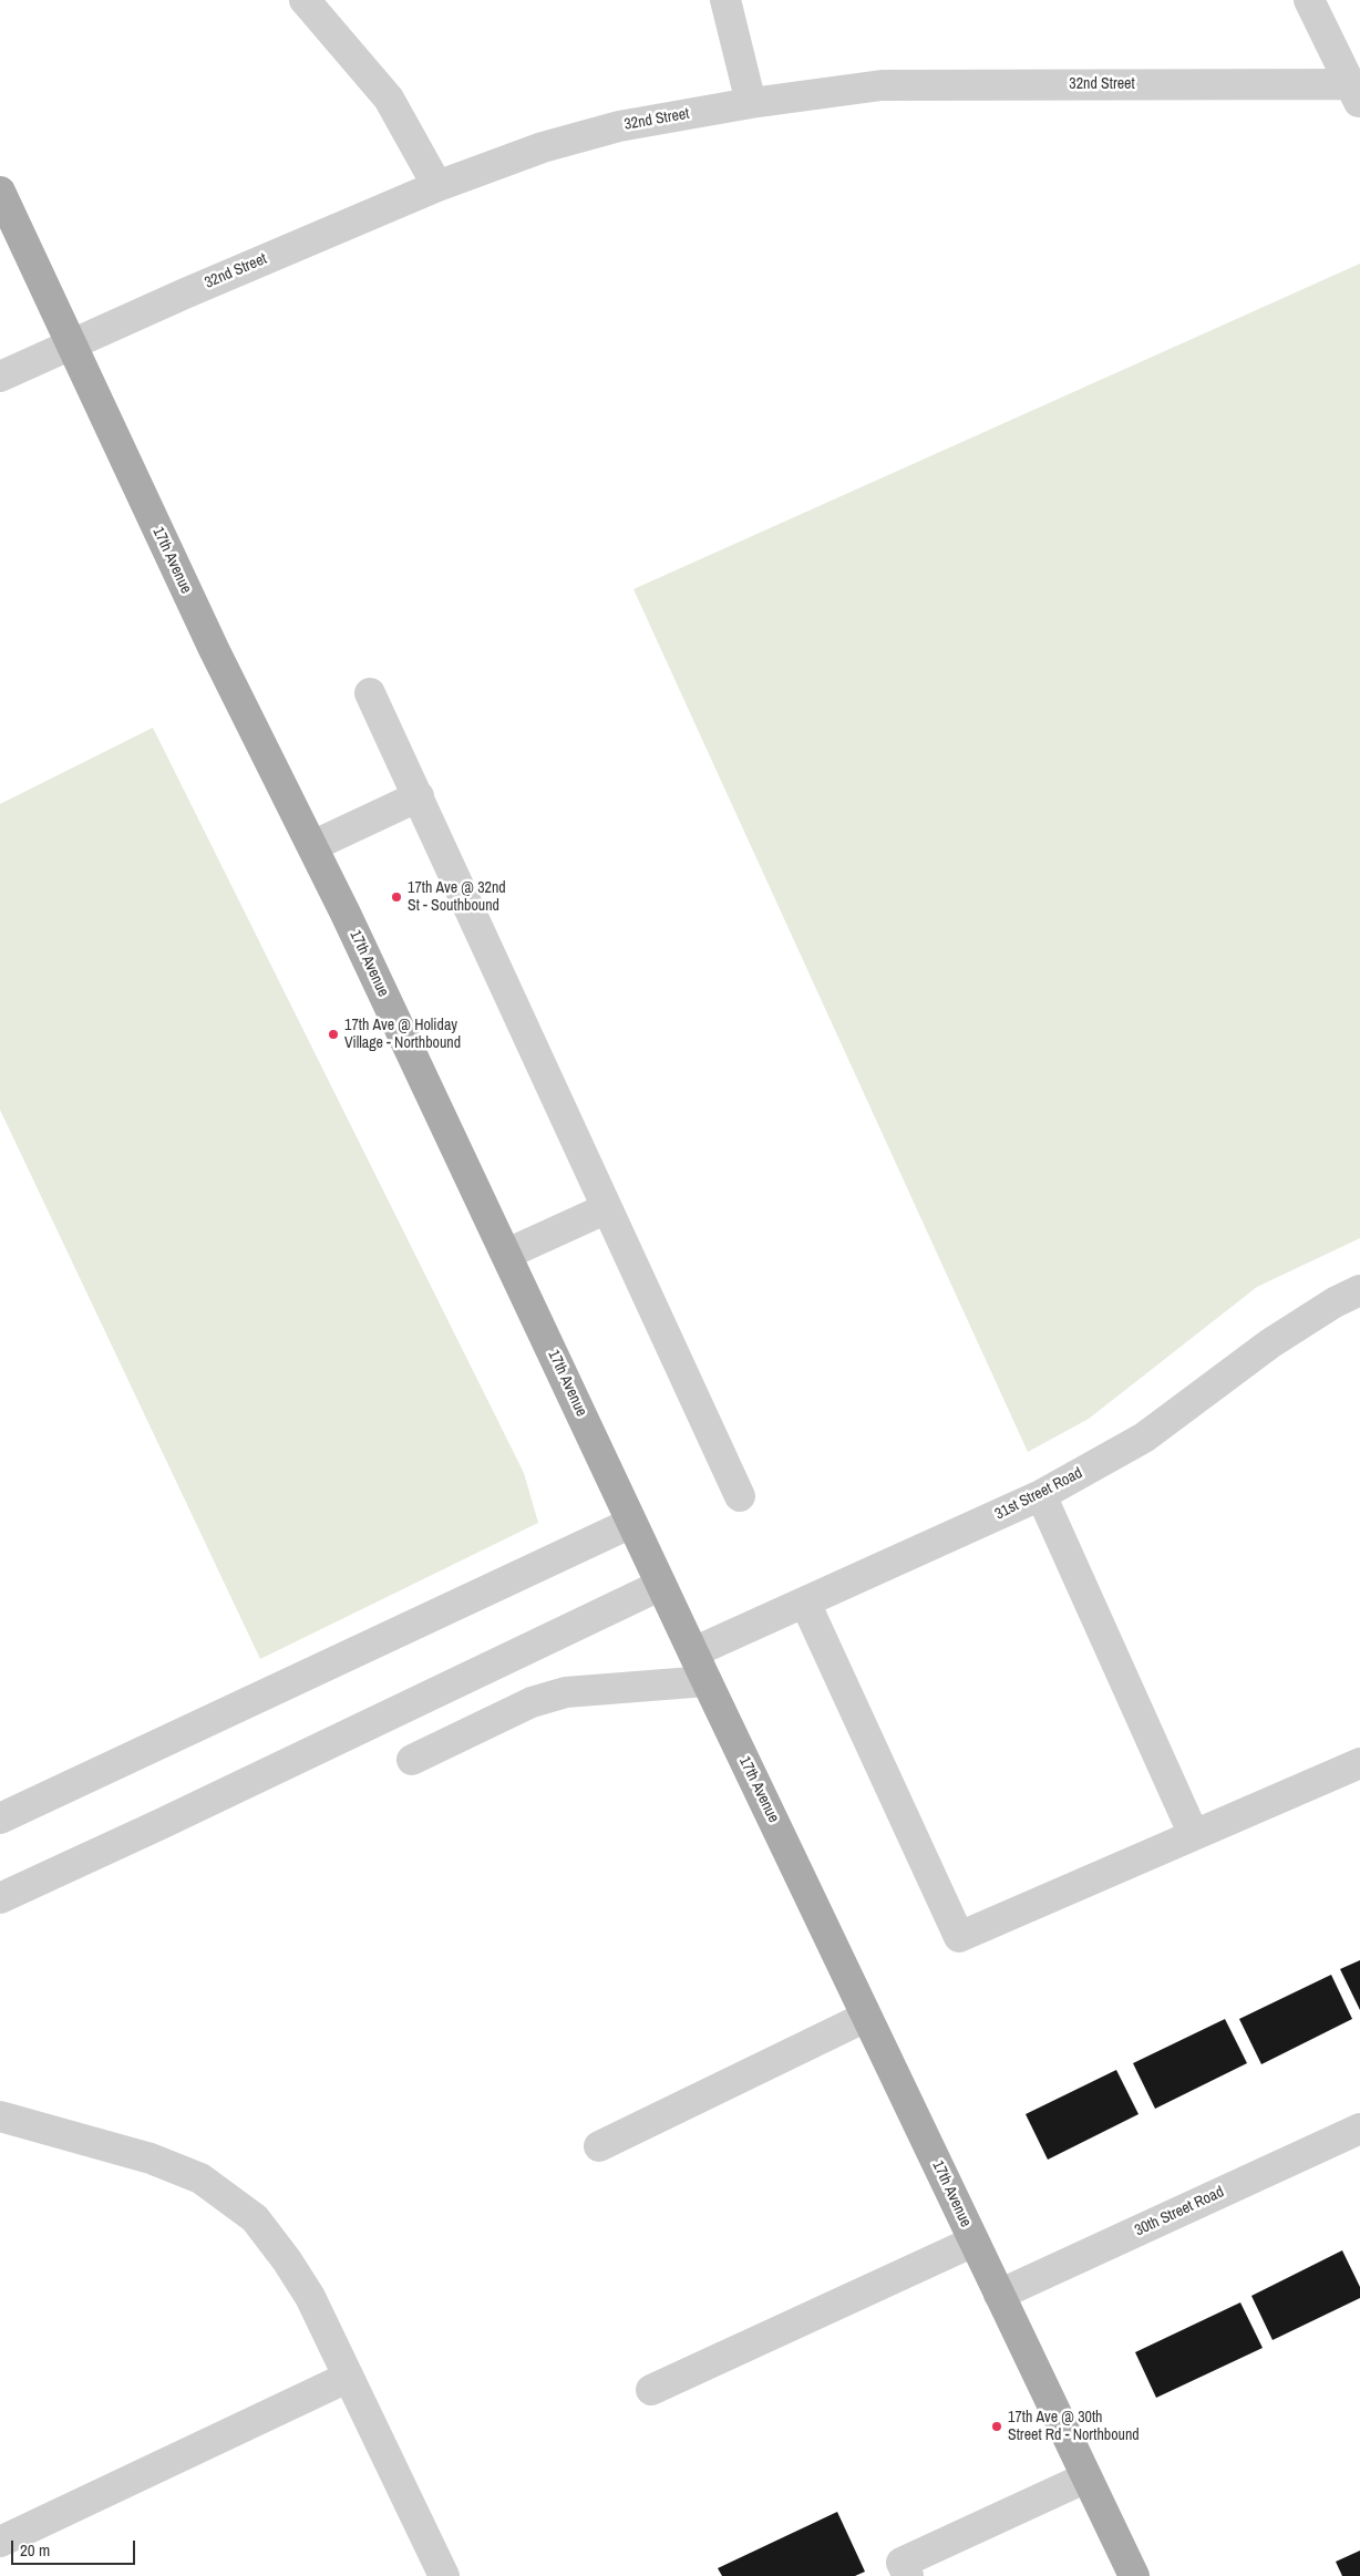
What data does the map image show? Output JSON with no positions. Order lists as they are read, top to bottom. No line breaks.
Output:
{"streets":{"main road":["17th Avenue"],"street":["32nd Street","31st Street Road","30th Street Road"]},"crossings":[["32nd Street","17th Avenue"],["17th Avenue","31st Street Road"],["17th Avenue","30th Street Road"]],"places":["17th Ave @ 32nd St - Southbound","17th Ave @ Holiday Village - Northbound","17th Ave @ 30th Street Rd - Northbound"],"scale_bar":"20 m"}
